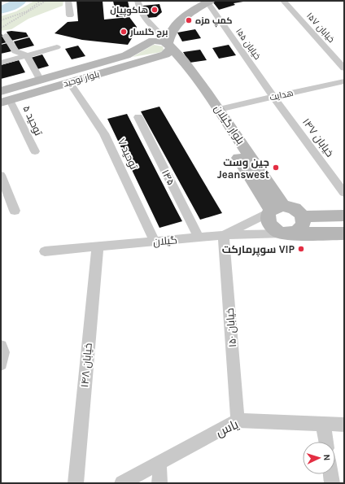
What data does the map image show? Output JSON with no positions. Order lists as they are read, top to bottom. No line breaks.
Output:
{"streets":{"main road":["بلوار توحید","بلوار گیلان"],"street":["خیابان ۱۵۷","خیابان ۱۵۵","هدایت","توحید ۵","خیابان ۱۴۷","توحید ۷","۱۴۵","گیلان","خیابان ۱۵۰","خیابان ۱۴۸","یاس"]},"crossings":[["خیابان ۱۵۵","هدایت"],["خیابان ۱۵۵","خیابان ۱۴۷"],["بلوار توحید","توحید ۵"],["بلوار توحید","بلوار گیلان"],["بلوار توحید","توحید ۷"],["هدایت","بلوار گیلان"],["هدایت","خیابان ۱۴۷"],["بلوار گیلان","گیلان"],["توحید ۷","گیلان"],["۱۴۵","گیلان"],["گیلان","خیابان ۱۵۰"],["گیلان","خیابان ۱۴۸"],["خیابان ۱۵۰","یاس"]],"places":["هاکوپیان","کمپ مزه","برج گلسار","جین وست Jeanswest","سوپرمارکت VIP"],"north":"right"}
